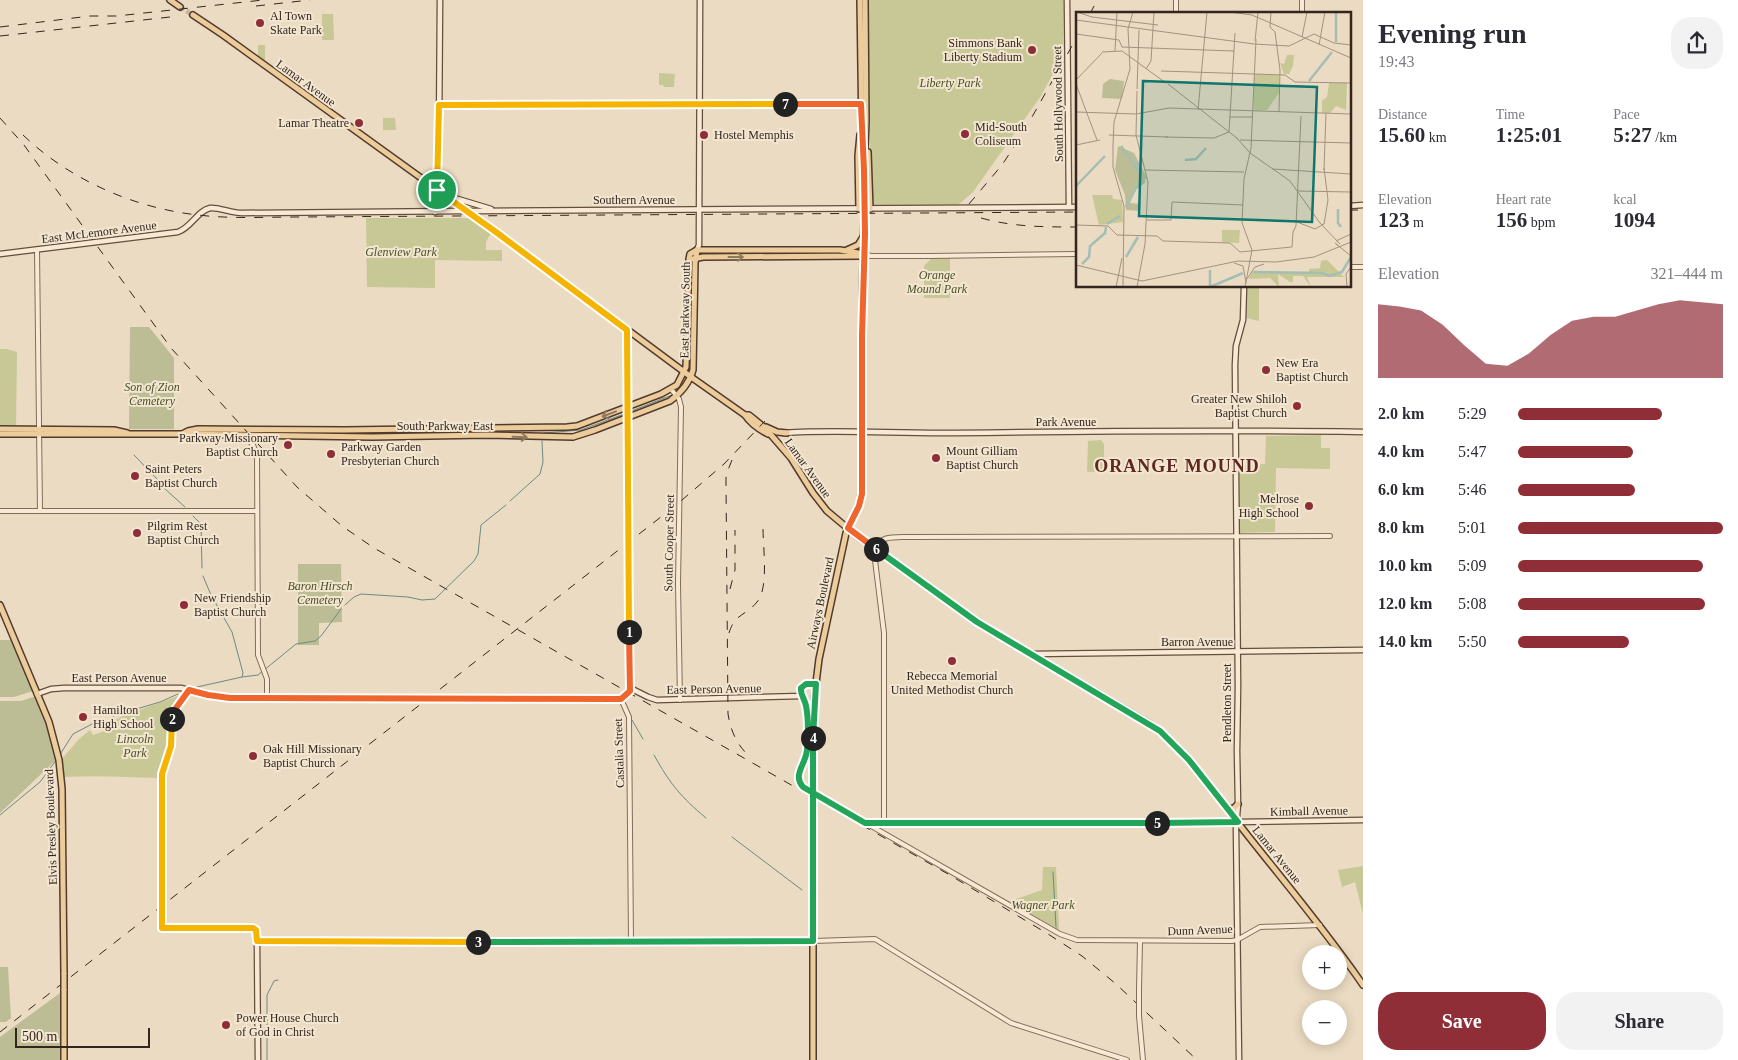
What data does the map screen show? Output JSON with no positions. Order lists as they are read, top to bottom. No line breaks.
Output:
{"streets":{"main road":["Lamar Avenue","South Hollywood Street","Southern Avenue","East McLemore Avenue","East Parkway South","Park Avenue","South Parkway East","Airways Boulevard","Barron Avenue","East Person Avenue","Pendleton Street","Kimball Avenue","Elvis Presley Boulevard"],"street":["South Cooper Street","Castalia Street","Dunn Avenue"]},"crossings":[["Lamar Avenue","East Parkway South"],["Lamar Avenue","Park Avenue"],["Lamar Avenue","South Parkway East"],["Lamar Avenue","Airways Boulevard"],["Lamar Avenue","Barron Avenue"],["Lamar Avenue","Pendleton Street"],["Lamar Avenue","Kimball Avenue"],["Lamar Avenue","Dunn Avenue"],["South Hollywood Street","Southern Avenue"],["Southern Avenue","East McLemore Avenue"],["East Parkway South","South Parkway East"],["Park Avenue","Airways Boulevard"],["Park Avenue","Pendleton Street"],["South Parkway East","South Cooper Street"],["South Cooper Street","East Person Avenue"],["Barron Avenue","Pendleton Street"],["East Person Avenue","Castalia Street"],["East Person Avenue","Elvis Presley Boulevard"],["Pendleton Street","Kimball Avenue"],["Pendleton Street","Dunn Avenue"],["Kimball Avenue","Dunn Avenue"]],"districts":["ORANGE MOUND"],"parks":["Liberty Park","Glenview Park","Orange Mound Park","Son of Zion Cemetery","Baron Hirsch Cemetery","Lincoln Park","Wagner Park"],"places":["Al Town Skate Park","Simmons Bank Liberty Stadium","Lamar Theatre","Mid-South Coliseum","Hostel Memphis","New Era Baptist Church","Greater New Shiloh Baptist Church","Parkway Missionary Baptist Church","Parkway Garden Presbyterian Church","Mount Gilliam Baptist Church","Saint Peters Baptist Church","Melrose High School","Pilgrim Rest Baptist Church","New Friendship Baptist Church","Rebecca Memorial United Methodist Church","Hamilton High School","Oak Hill Missionary Baptist Church","Power House Church of God in Christ"],"scale_bar":"500 m","page":{"heading":["Evening run","19:43"],"stats":[["Distance","15.60 km"],["Time","1:25:01"],["Pace","5:27 /km"],["Elevation","123 m"],["Heart rate","156 bpm"],["kcal","1094"]],"pins":["7","6","1","2","4","5","3"],"chart":["Elevation","321–444 m"],"list":[{"name":"2.0 km","note":"5:29"},{"name":"4.0 km","note":"5:47"},{"name":"6.0 km","note":"5:46"},{"name":"8.0 km","note":"5:01"},{"name":"10.0 km","note":"5:09"},{"name":"12.0 km","note":"5:08"},{"name":"14.0 km","note":"5:50"}],"map_buttons":["+","−"],"buttons":["Save","Share"],"scale":"500 m"}}
